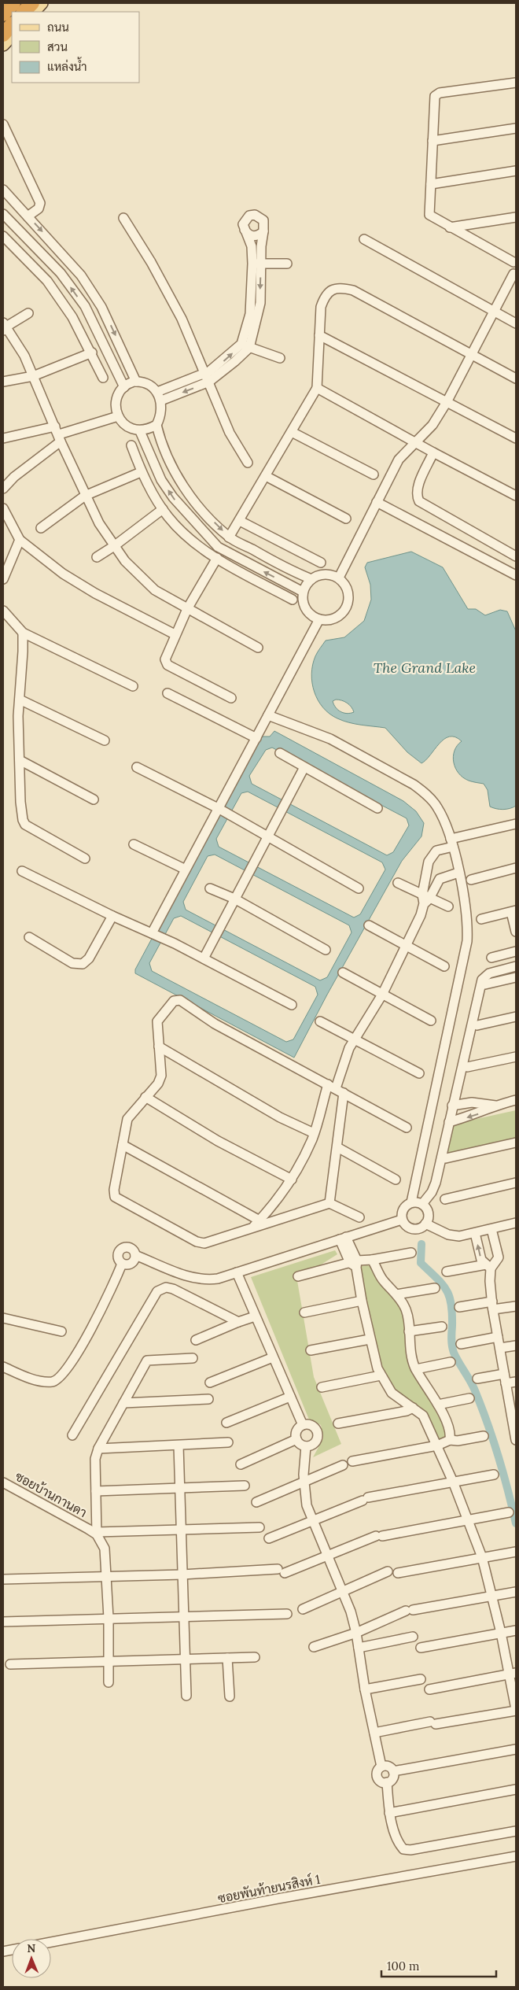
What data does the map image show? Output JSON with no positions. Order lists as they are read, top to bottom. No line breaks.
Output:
{"streets":{"street":["ซอยบ้านกานดา","ซอยพันท้ายนรสิงห์ 1"]},"water":["The Grand Lake"],"legend":["ถนน","สวน","แหล่งน้ำ"],"scale_bar":"100 m","north":"top"}
